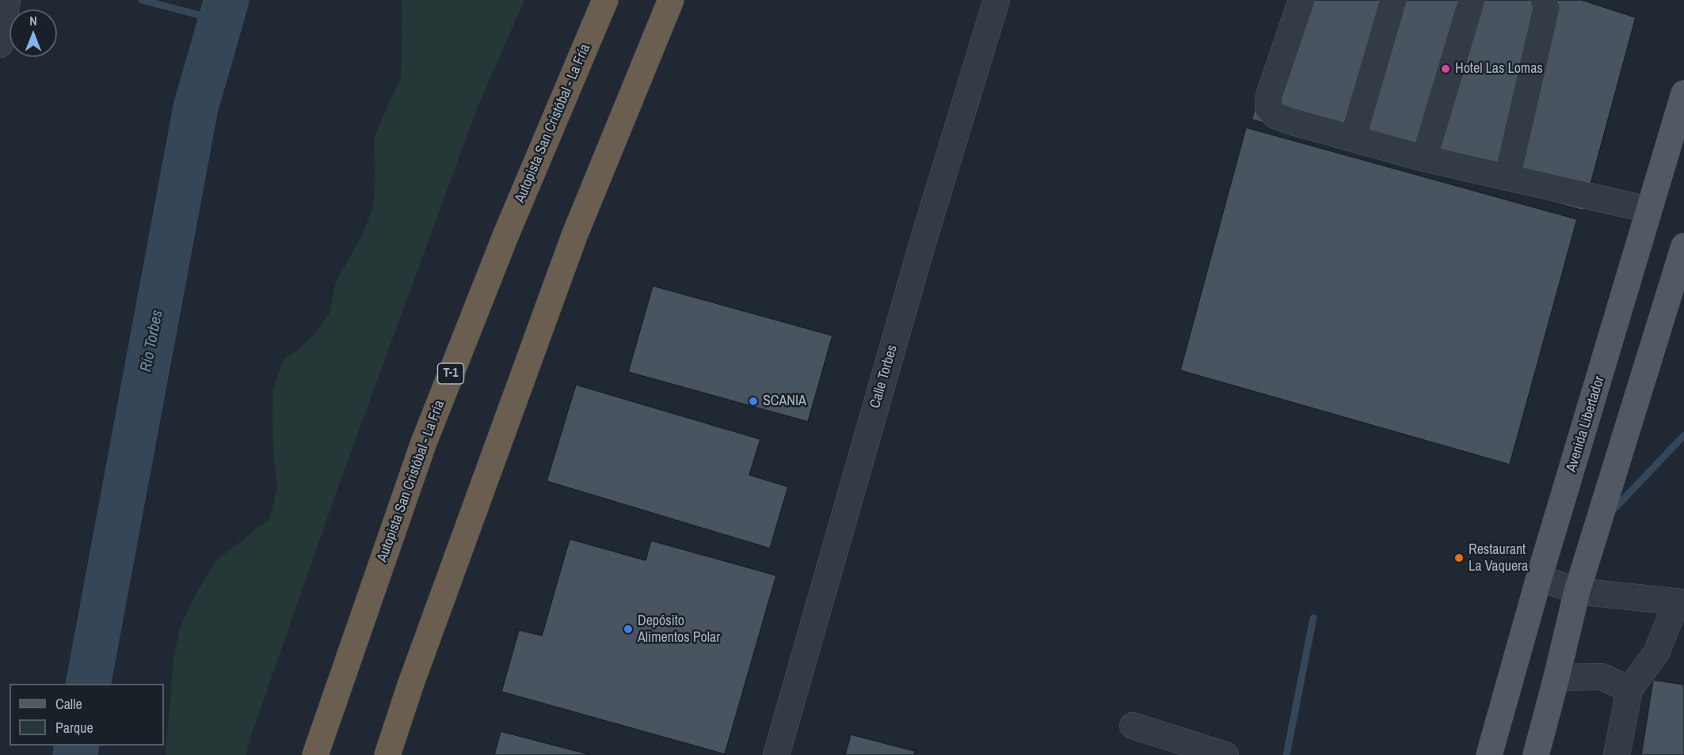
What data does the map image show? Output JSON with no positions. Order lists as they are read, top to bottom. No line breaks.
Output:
{"streets":{"highway":["Autopista San Cristóbal - La Fría","T-1"],"main road":["Avenida Libertador"],"street":["Calle Torbes"]},"water":["Río Torbes"],"places":["Hotel Las Lomas","SCANIA","Restaurant La Vaquera","Depósito Alimentos Polar"],"legend":["Calle","Parque"],"north":"top"}
